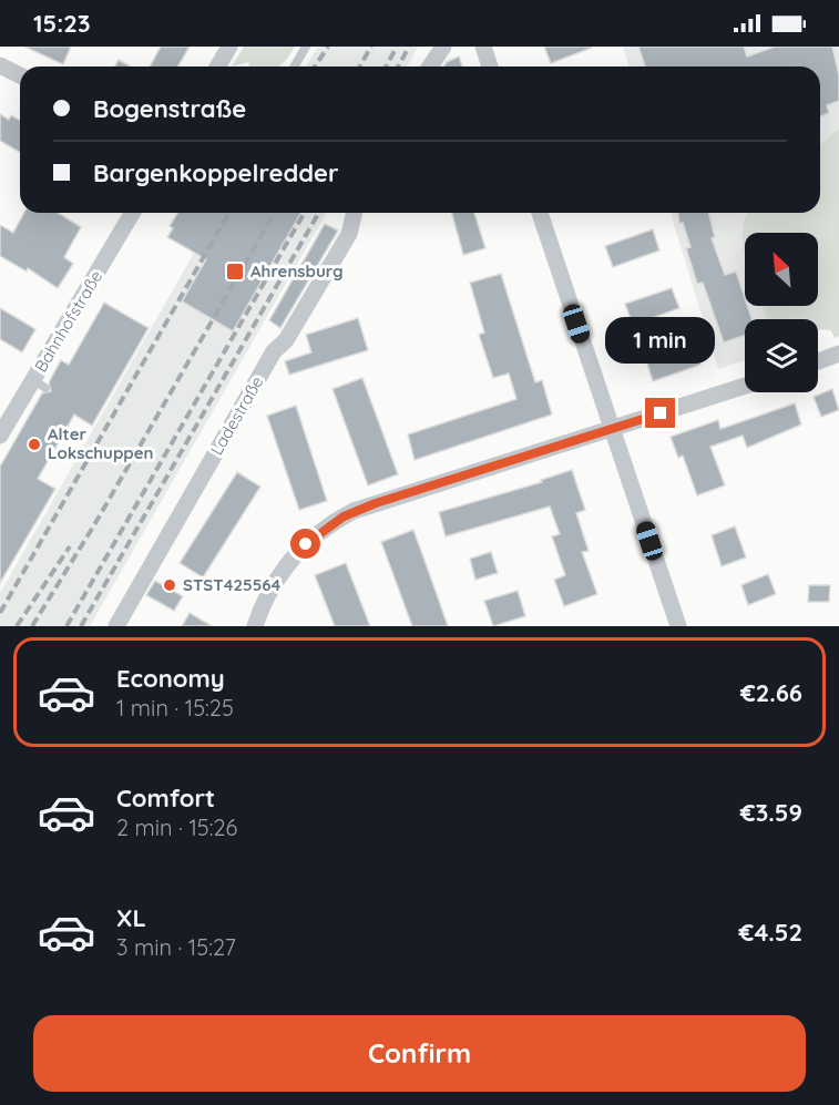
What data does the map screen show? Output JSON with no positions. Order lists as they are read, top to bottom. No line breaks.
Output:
{"streets":{"street":["Bahnhofstraße","Ladestraße"]},"places":{"transit":["Ahrensburg"],"other":["Alter Lokschuppen","STST425564"]},"north":"top left","page":{"status":"15:23","banner":["Bogenstraße","Bargenkoppelredder"],"bubble":"1 min","list":[{"name":"Economy","note":"1 min · 15:25","value":"€2.66"},{"name":"Comfort","note":"2 min · 15:26","value":"€3.59"},{"name":"XL","note":"3 min · 15:27","value":"€4.52"}],"buttons":"Confirm"}}
